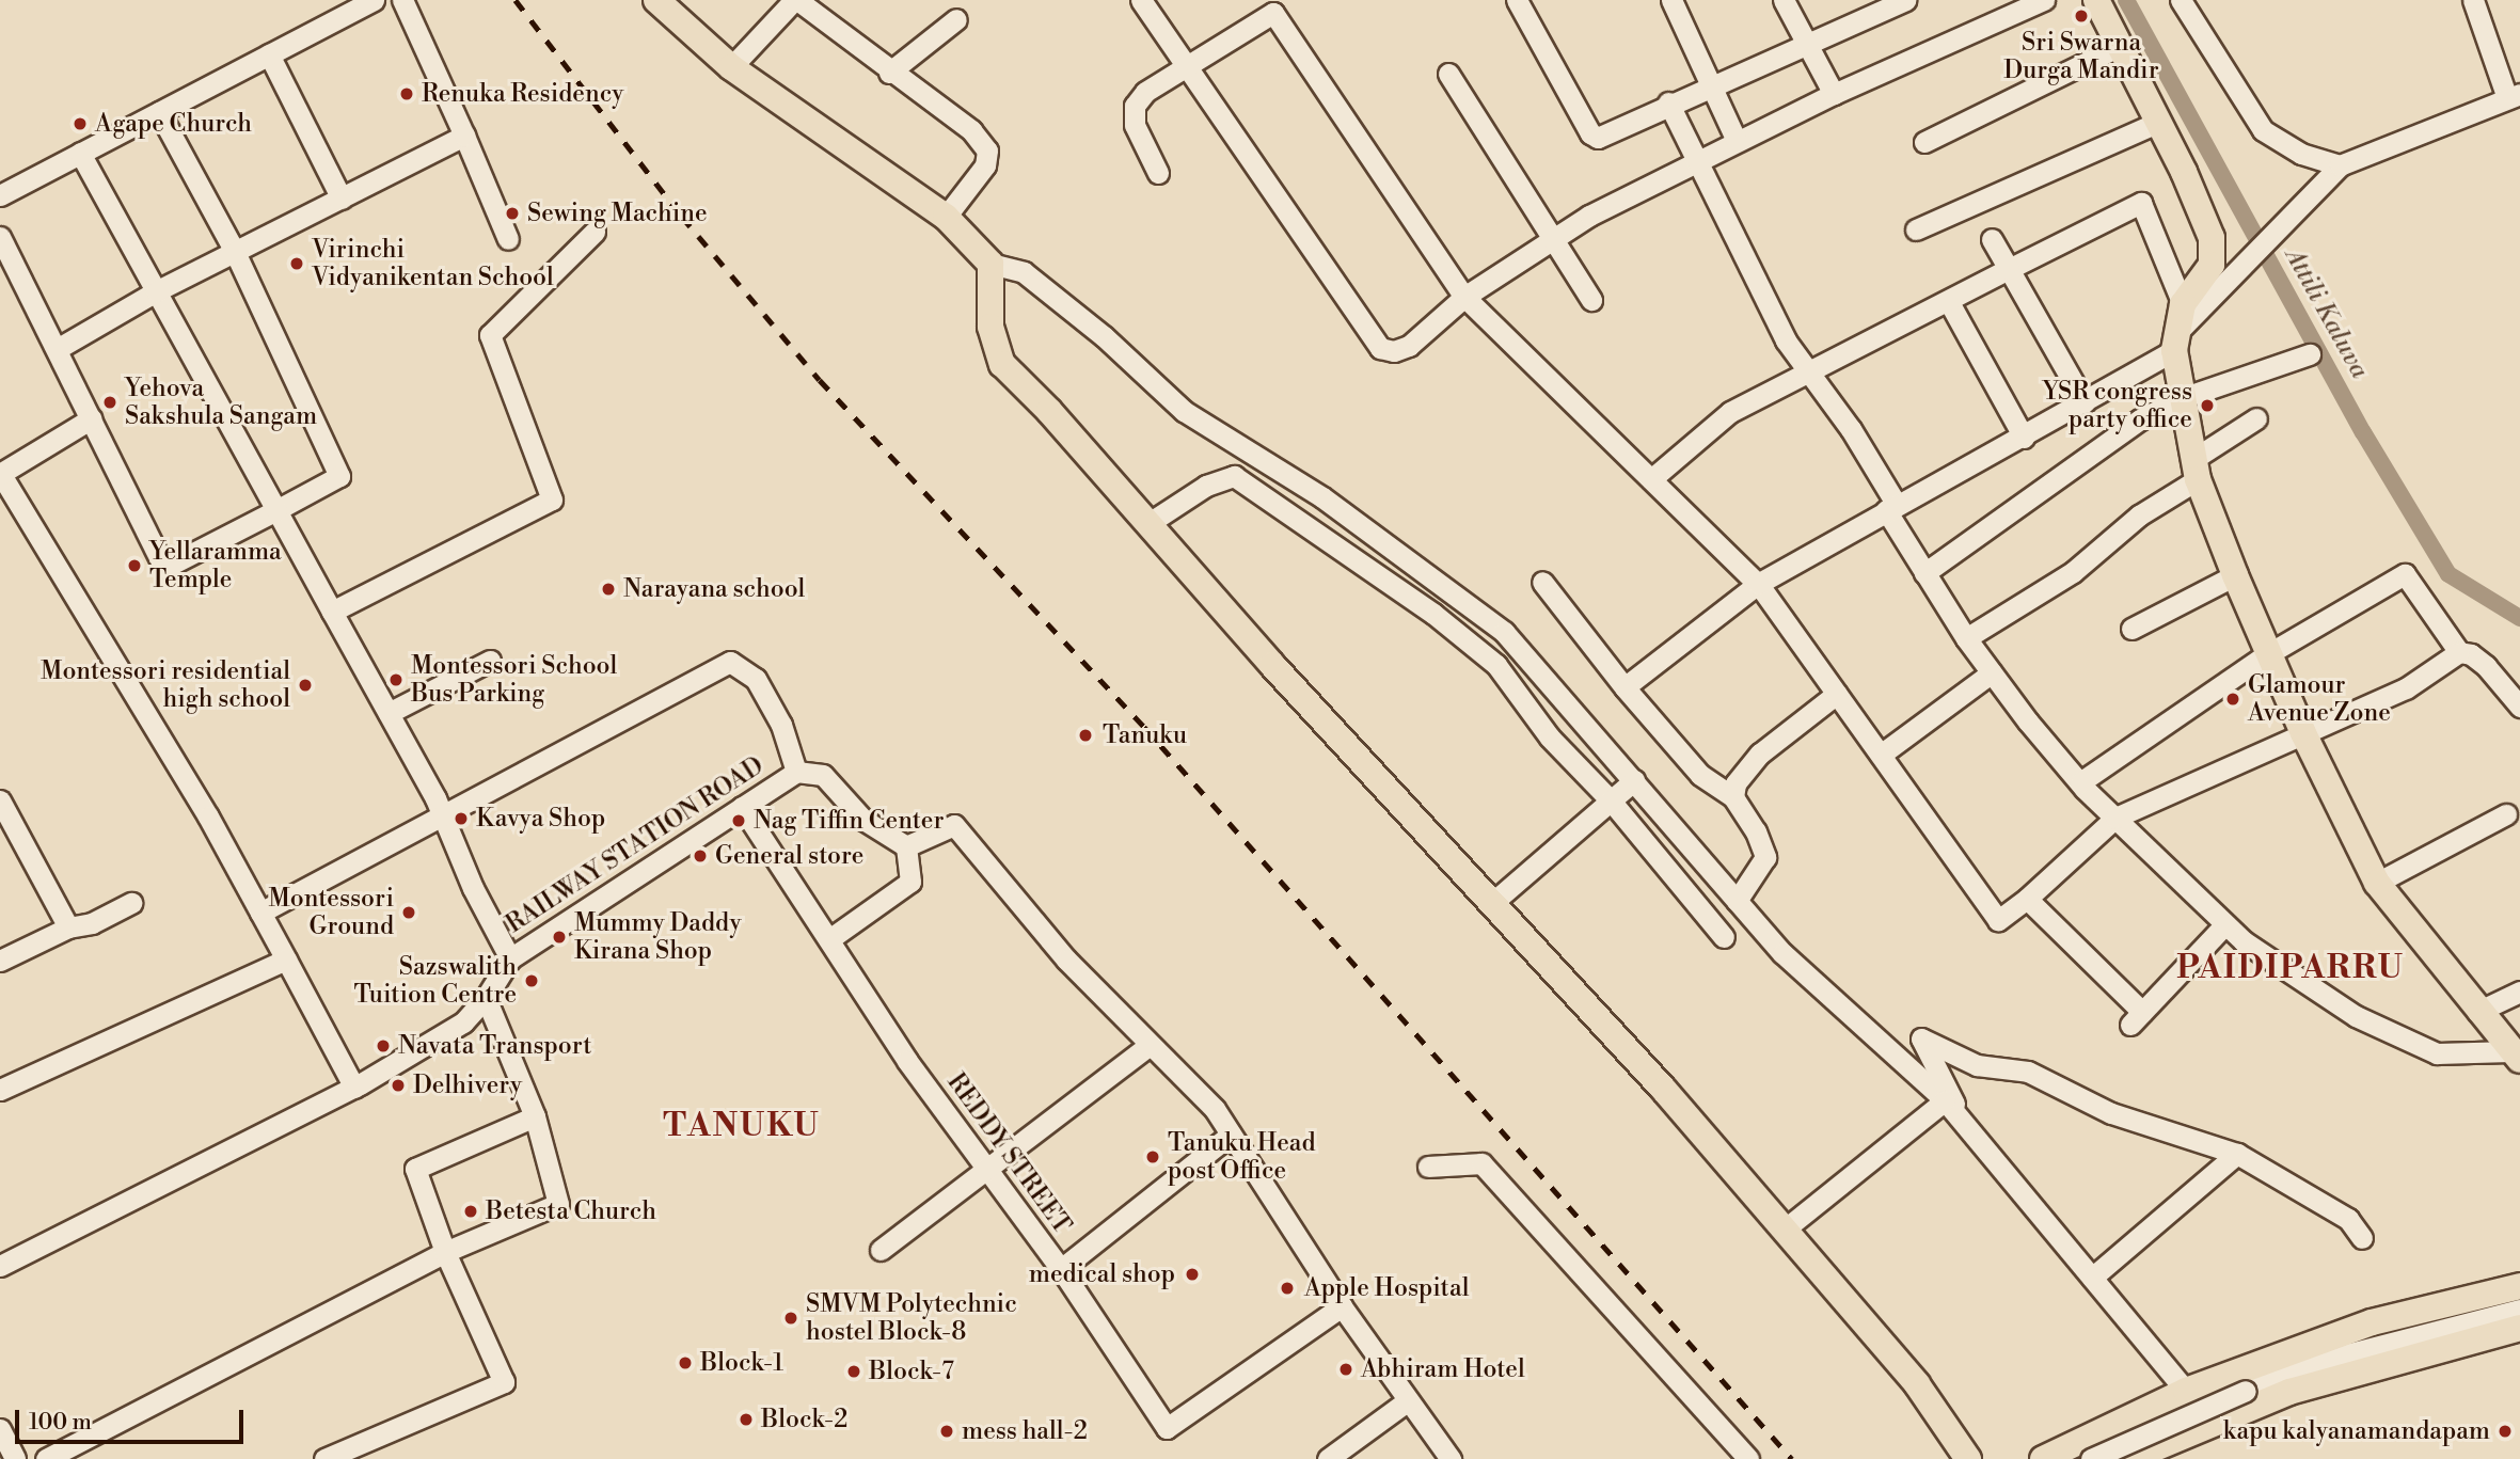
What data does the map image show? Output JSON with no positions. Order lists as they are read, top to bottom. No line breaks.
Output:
{"streets":{"street":["RAILWAY STATION ROAD","REDDY STREET"]},"crossings":[["RAILWAY STATION ROAD","REDDY STREET"]],"districts":["PAIDIPARRU","TANUKU"],"water":["Attili Kaluva"],"places":["Sri Swarna Durga Mandir","Renuka Residency","Agape Church","Sewing Machine","Virinchi Vidyanikentan School","Yehova Sakshula Sangam","YSR congress party office","Yellaramma Temple","Narayana school","Montessori School Bus Parking","Montessori residential high school","Glamour Avenue Zone","Tanuku","Kavya Shop","Nag Tiffin Center","General store","Montessori Ground","Mummy Daddy Kirana Shop","Sazswalith Tuition Centre","Navata Transport","Delhivery","Tanuku Head post Office","Betesta Church","medical shop","Apple Hospital","SMVM Polytechnic hostel Block-8","Block-1","Abhiram Hotel","Block-7","Block-2","mess hall-2","kapu kalyanamandapam"],"scale_bar":"100 m"}
